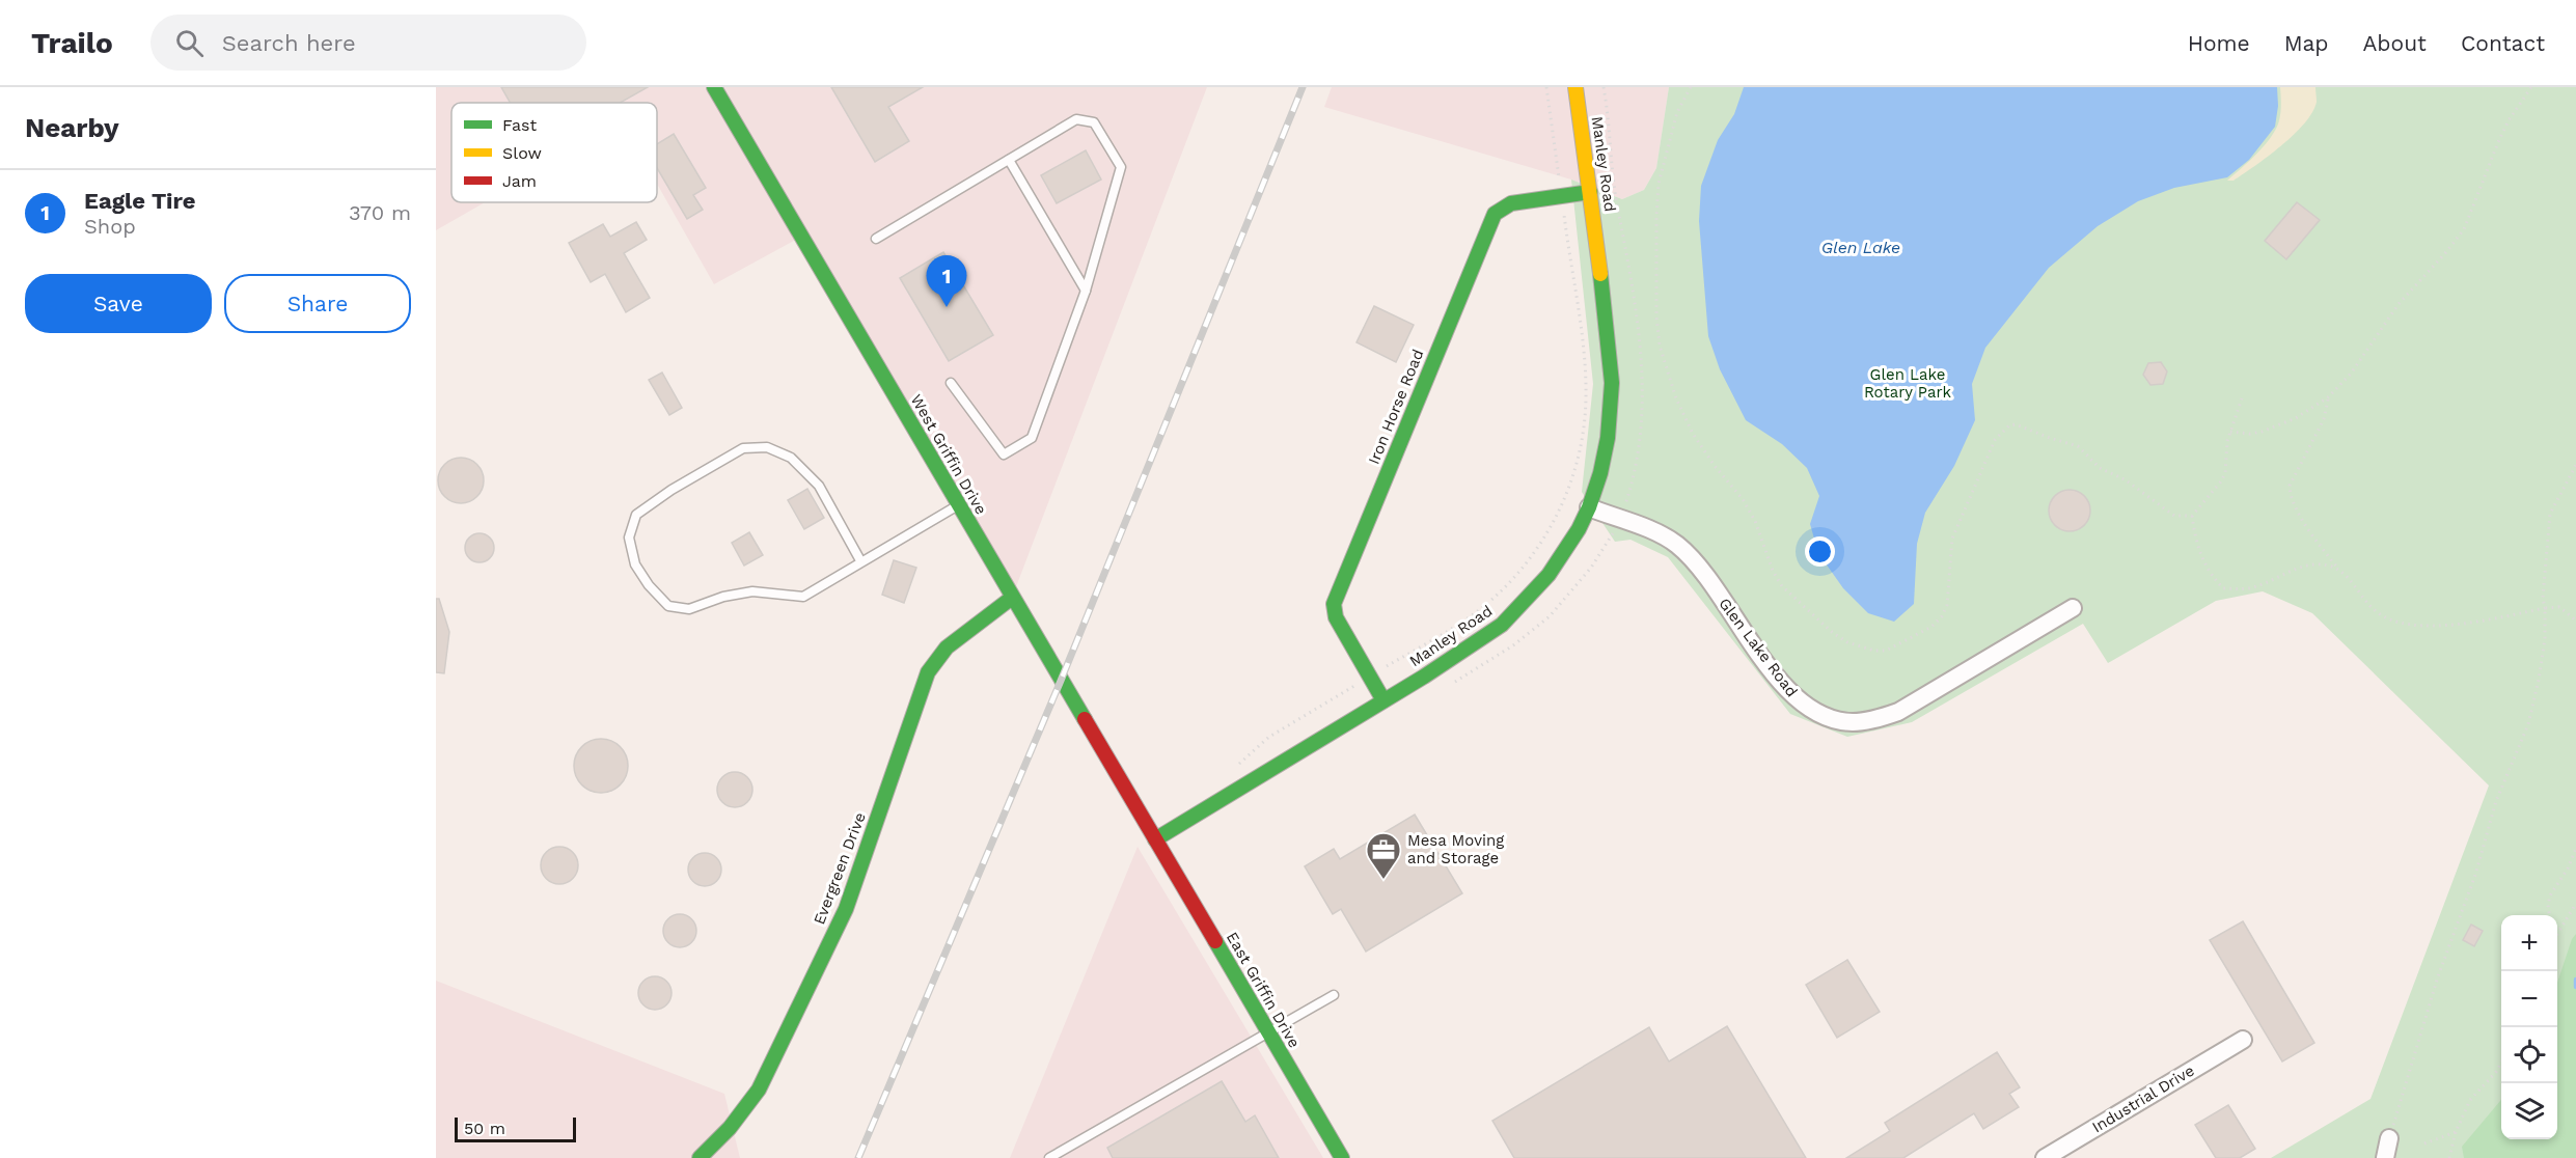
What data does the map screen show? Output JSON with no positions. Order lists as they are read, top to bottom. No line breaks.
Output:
{"streets":{"street":["Manley Road","Iron Horse Road","West Griffin Drive","Glen Lake Road","Evergreen Drive","East Griffin Drive","Industrial Drive"]},"crossings":[["Manley Road","Iron Horse Road"],["Manley Road","West Griffin Drive"],["Manley Road","Glen Lake Road"],["Manley Road","East Griffin Drive"],["West Griffin Drive","Evergreen Drive"],["West Griffin Drive","East Griffin Drive"]],"water":["Glen Lake"],"parks":["Glen Lake Rotary Park"],"places":{"office":["Mesa Moving and Storage"]},"legend":["Fast","Slow","Jam"],"scale_bar":"50 m","page":{"header":"Trailo","search":"Search here","nav":["Home","Map","About","Contact"],"heading":"Nearby","list":[{"mark":"1","name":"Eagle Tire","note":"Shop","value":"370 m"}],"buttons":["Save","Share"],"pins":"1","map_buttons":["+","−"],"scale":"50 m"}}
